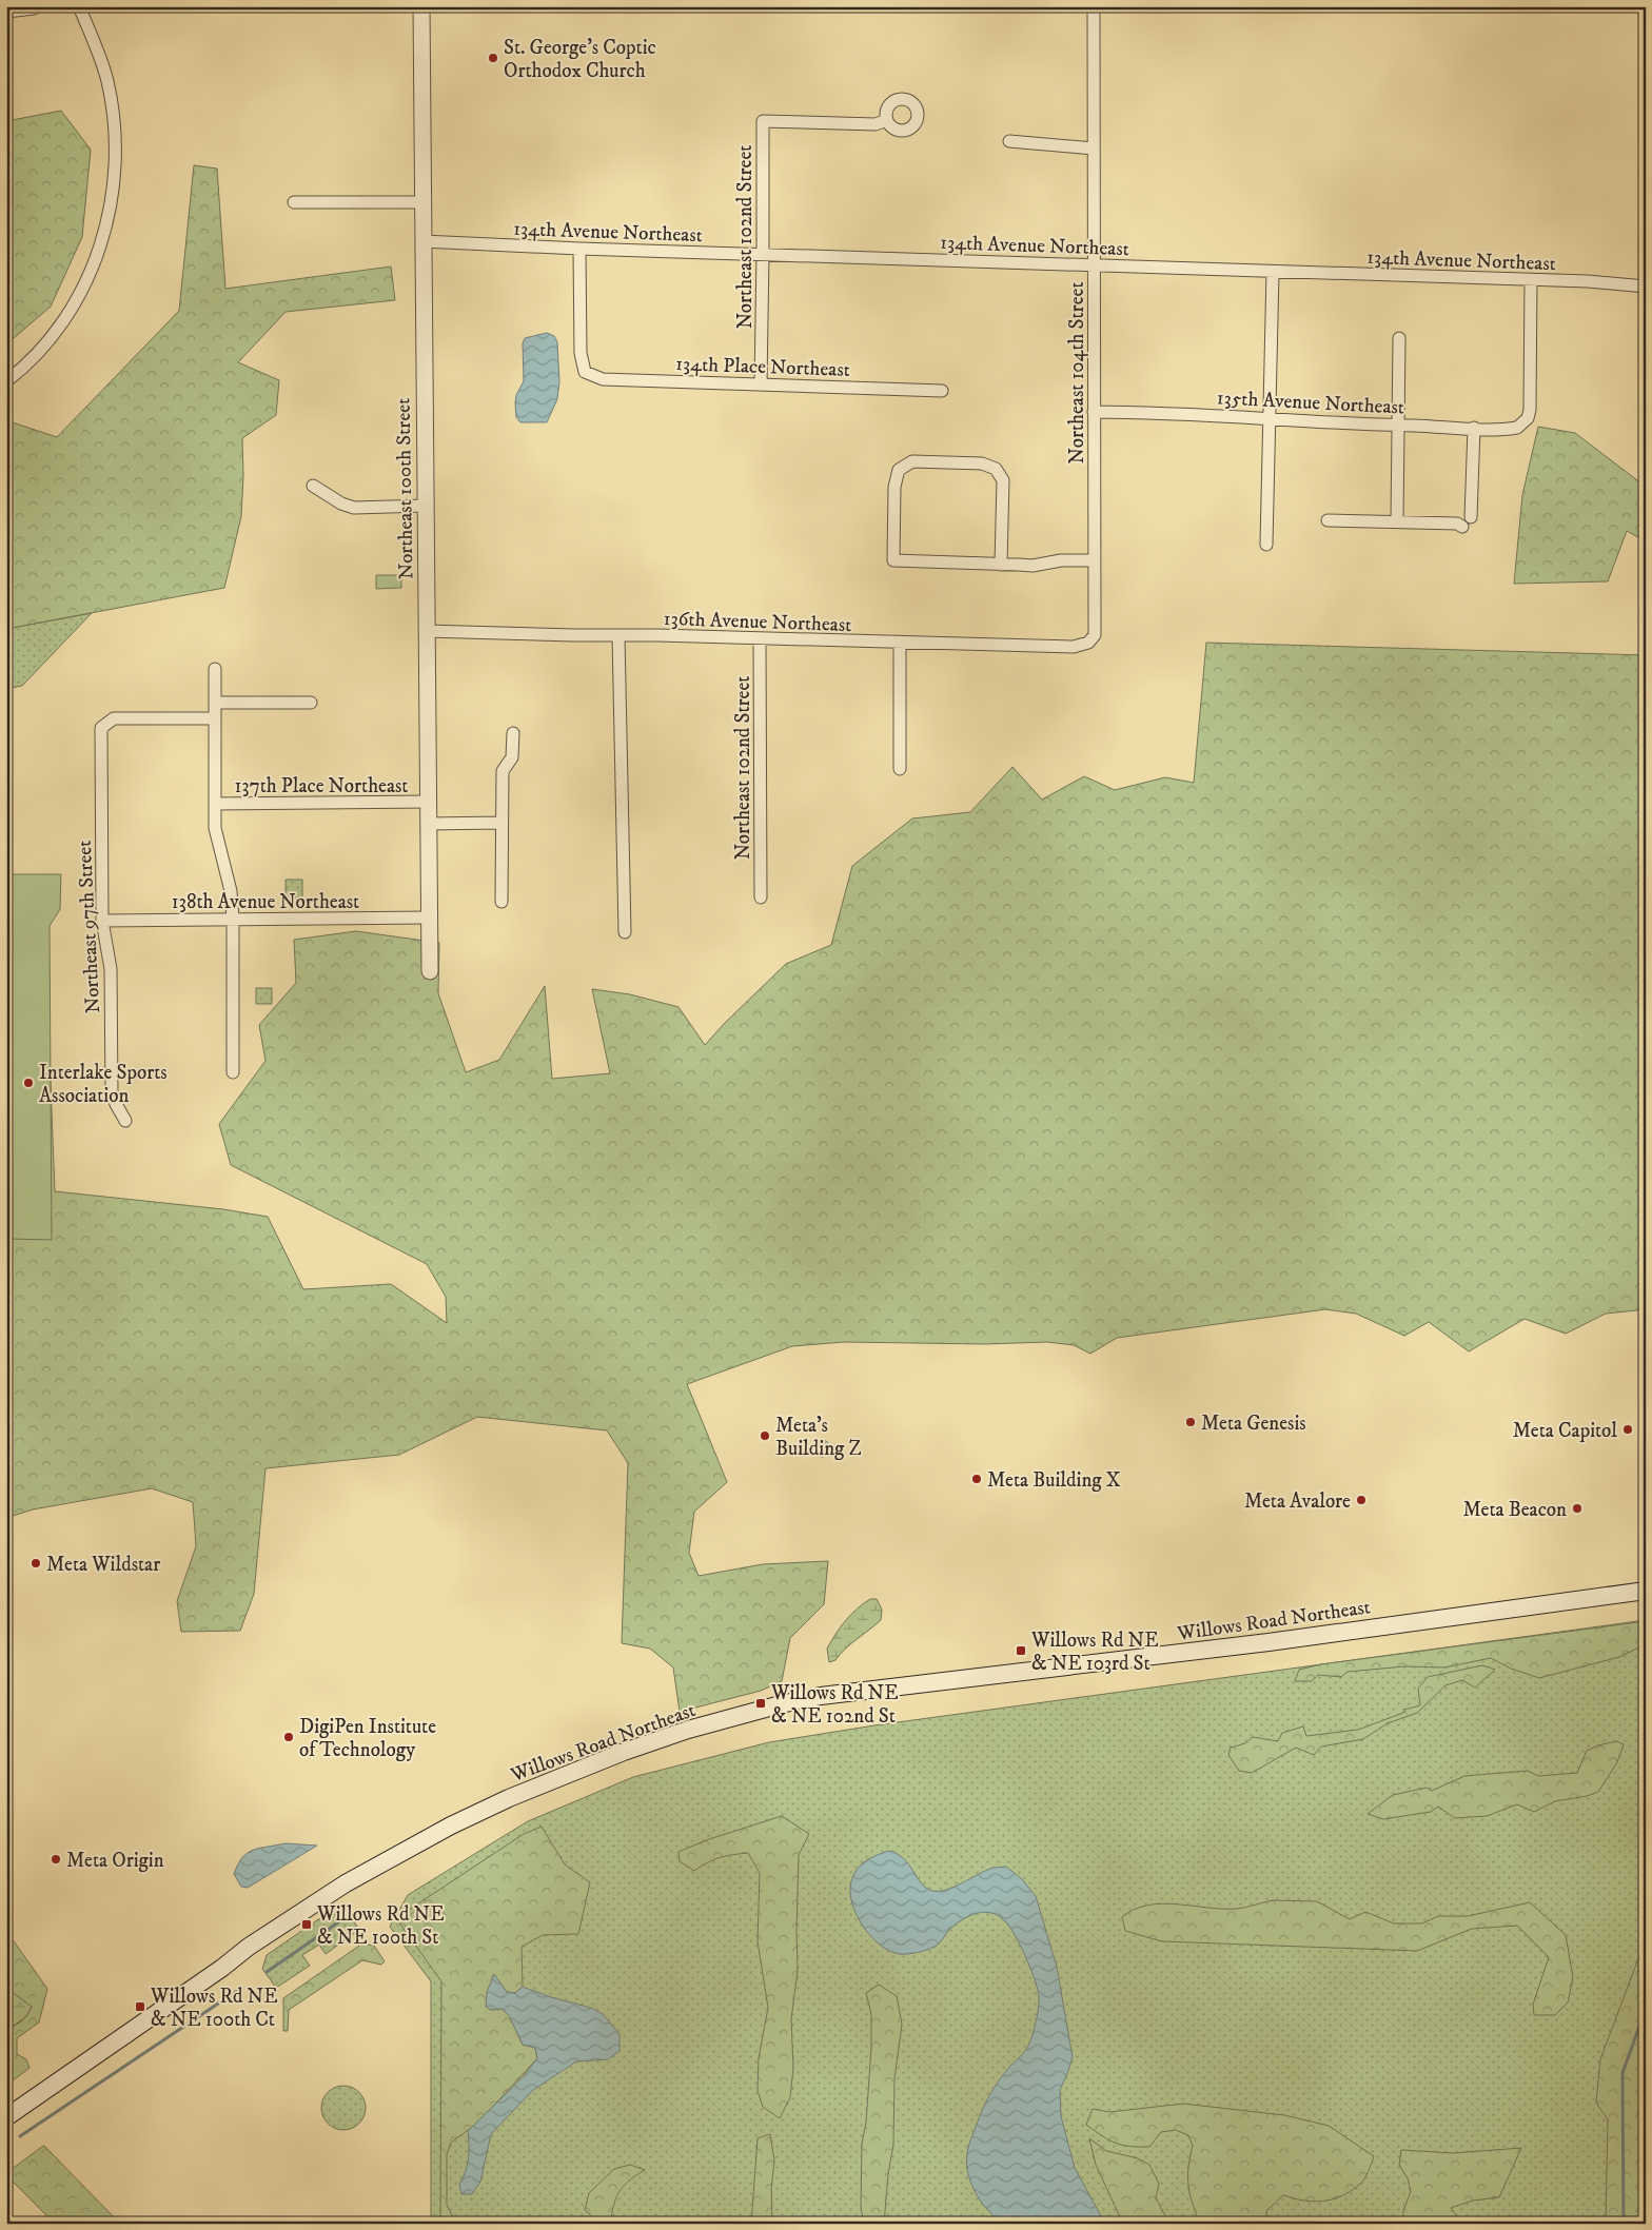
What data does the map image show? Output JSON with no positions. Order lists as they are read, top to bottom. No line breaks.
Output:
{"streets":{"main road":["Willows Road Northeast"],"street":["134th Avenue Northeast","Northeast 102nd Street","134th Place Northeast","Northeast 104th Street","135th Avenue Northeast","Northeast 100th Street","136th Avenue Northeast","137th Place Northeast","138th Avenue Northeast","Northeast 97th Street"]},"crossings":[["134th Avenue Northeast","Northeast 102nd Street"],["134th Avenue Northeast","134th Place Northeast"],["134th Avenue Northeast","Northeast 104th Street"],["134th Avenue Northeast","135th Avenue Northeast"],["134th Avenue Northeast","Northeast 100th Street"],["Northeast 102nd Street","134th Place Northeast"],["Northeast 102nd Street","136th Avenue Northeast"],["Northeast 104th Street","135th Avenue Northeast"],["Northeast 104th Street","136th Avenue Northeast"],["Northeast 100th Street","136th Avenue Northeast"],["Northeast 100th Street","137th Place Northeast"],["Northeast 100th Street","138th Avenue Northeast"],["138th Avenue Northeast","Northeast 97th Street"]],"places":{"other":["St. George's Coptic Orthodox Church","Interlake Sports Association","Meta Genesis","Meta Capitol","Meta's Building Z","Meta Building X","Meta Avalore","Meta Beacon","Meta Wildstar","DigiPen Institute of Technology","Meta Origin"],"transit":["Willows Rd NE & NE 103rd St","Willows Rd NE & NE 102nd St","Willows Rd NE & NE 100th St","Willows Rd NE & NE 100th Ct"]}}
